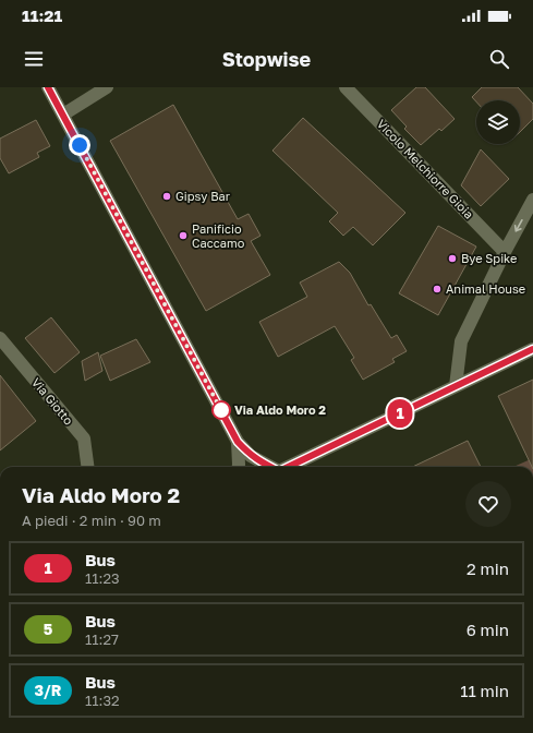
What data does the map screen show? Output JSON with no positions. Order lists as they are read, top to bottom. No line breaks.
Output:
{"streets":{"street":["Vicolo Melchiorre Gioia","Via Giotto"]},"places":["Gipsy Bar","Panificio Caccamo","Bye Spike","Animal House","Via Aldo Moro 2"],"lines":["bus line 1"],"page":{"status":"11:21","header":"Stopwise","on_map":"1","heading":["Via Aldo Moro 2","A piedi · 2 min · 90 m"],"list":[{"mark":"1","name":"Bus","note":"11:23","value":"2 min"},{"mark":"5","name":"Bus","note":"11:27","value":"6 min"},{"mark":"3/R","name":"Bus","note":"11:32","value":"11 min"}]}}
